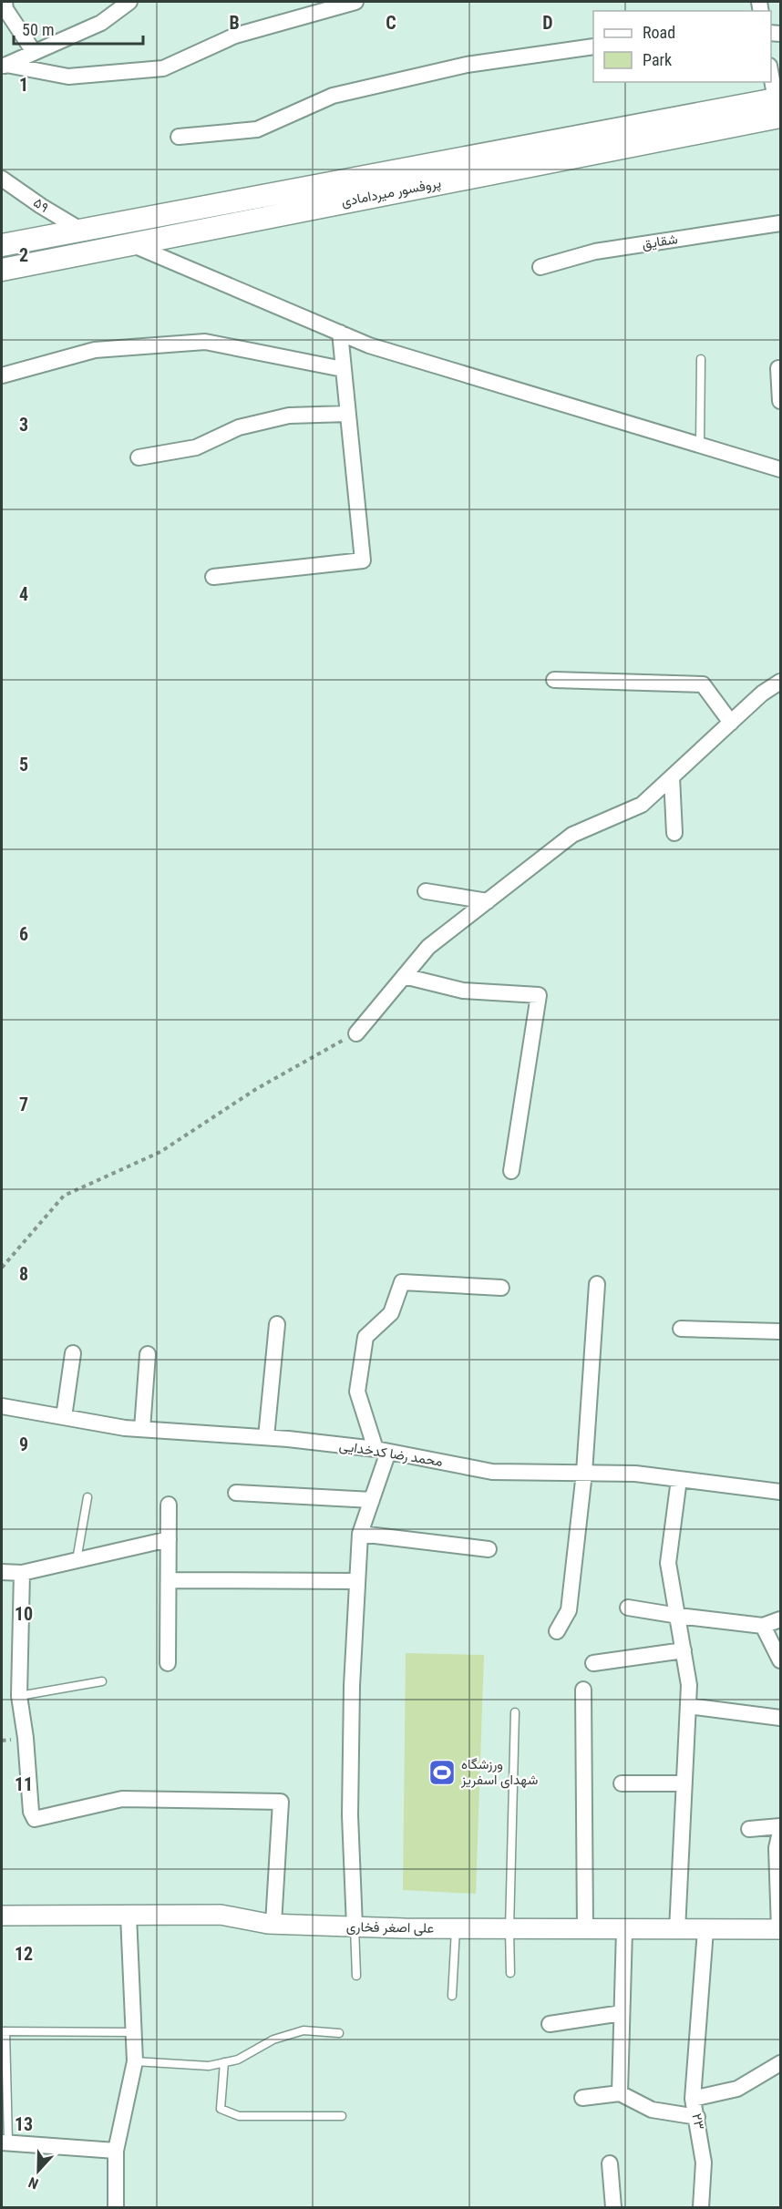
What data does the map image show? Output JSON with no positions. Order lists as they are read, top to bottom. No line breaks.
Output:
{"streets":{"main road":["پروفسور میردامادی"],"street":["۵۹","شقایق","محمد رضا کدخدایی","علی اصغر فخاری","۲۳"]},"crossings":[["پروفسور میردامادی","۵۹"]],"places":{"sports":["ورزشگاه شهدای اسفریز"]},"legend":["Road","Park"],"scale_bar":"50 m","north":"bottom","grid":{"columns":["B","C","D"],"rows":["1","2","3","4","5","6","7","8","9","10","11","12","13"]}}
